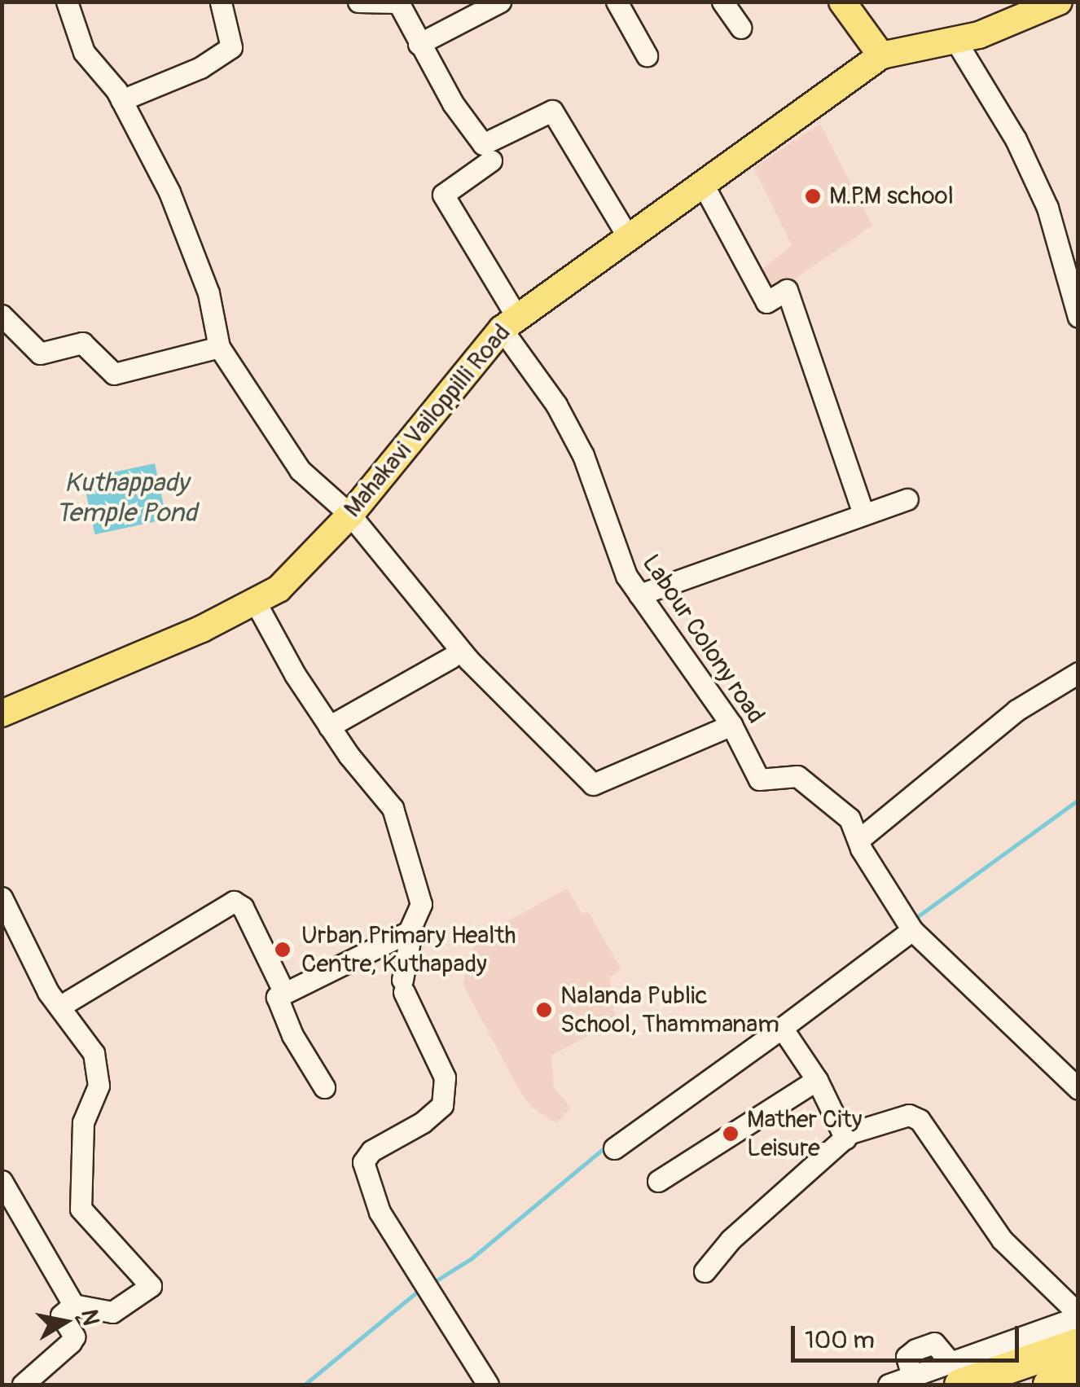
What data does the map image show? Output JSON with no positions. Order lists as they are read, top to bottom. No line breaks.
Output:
{"streets":{"main road":["Mahakavi Vailoppilli Road"],"street":["Labour Colony road"]},"crossings":[["Mahakavi Vailoppilli Road","Labour Colony road"]],"water":["Kuthappady Temple Pond"],"places":["M.P.M school","Urban Primary Health Centre, Kuthapady","Nalanda Public School, Thammanam","Mather City Leisure"],"scale_bar":"100 m","north":"right"}
